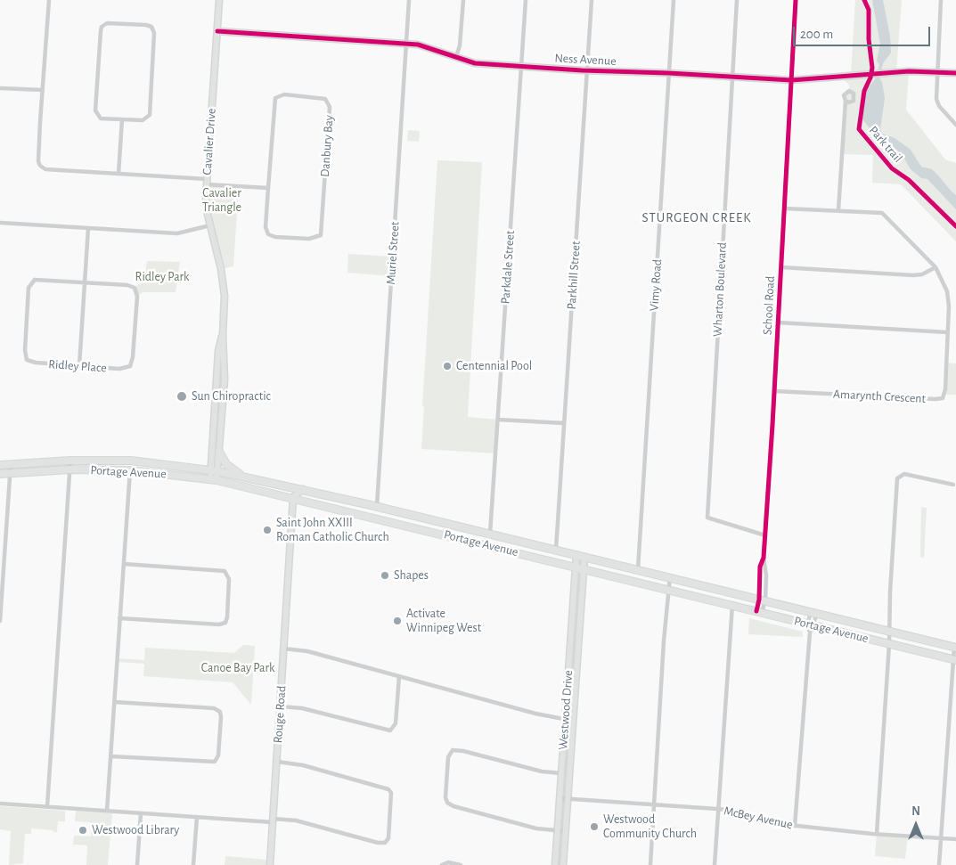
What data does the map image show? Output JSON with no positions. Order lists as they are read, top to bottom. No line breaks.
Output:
{"streets":{"highway":["Portage Avenue"],"street":["Ness Avenue","Cavalier Drive","Danbury Bay","Muriel Street","Parkdale Street","Parkhill Street","Vimy Road","Wharton Boulevard","School Road","Ridley Place","Amarynth Crescent","Westwood Drive","Rouge Road","McBey Avenue"],"cycle path":["Park trail"]},"crossings":[["Ness Avenue","Cavalier Drive"],["Ness Avenue","Muriel Street"],["Ness Avenue","Parkdale Street"],["Ness Avenue","Parkhill Street"],["Ness Avenue","Vimy Road"],["Ness Avenue","Wharton Boulevard"],["Ness Avenue","School Road"],["Cavalier Drive","Portage Avenue"],["Muriel Street","Portage Avenue"],["Parkdale Street","Portage Avenue"],["Parkhill Street","Portage Avenue"],["Vimy Road","Portage Avenue"],["Wharton Boulevard","School Road"],["School Road","Amarynth Crescent"],["School Road","Portage Avenue"],["Portage Avenue","Westwood Drive"],["Portage Avenue","Rouge Road"],["Westwood Drive","McBey Avenue"]],"districts":["STURGEON CREEK"],"parks":["Cavalier Triangle","Ridley Park","Canoe Bay Park"],"places":["Centennial Pool","Sun Chiropractic","Saint John XXIII Roman Catholic Church","Shapes","Activate Winnipeg West","Westwood Community Church","Westwood Library"],"scale_bar":"200 m","north":"top"}
